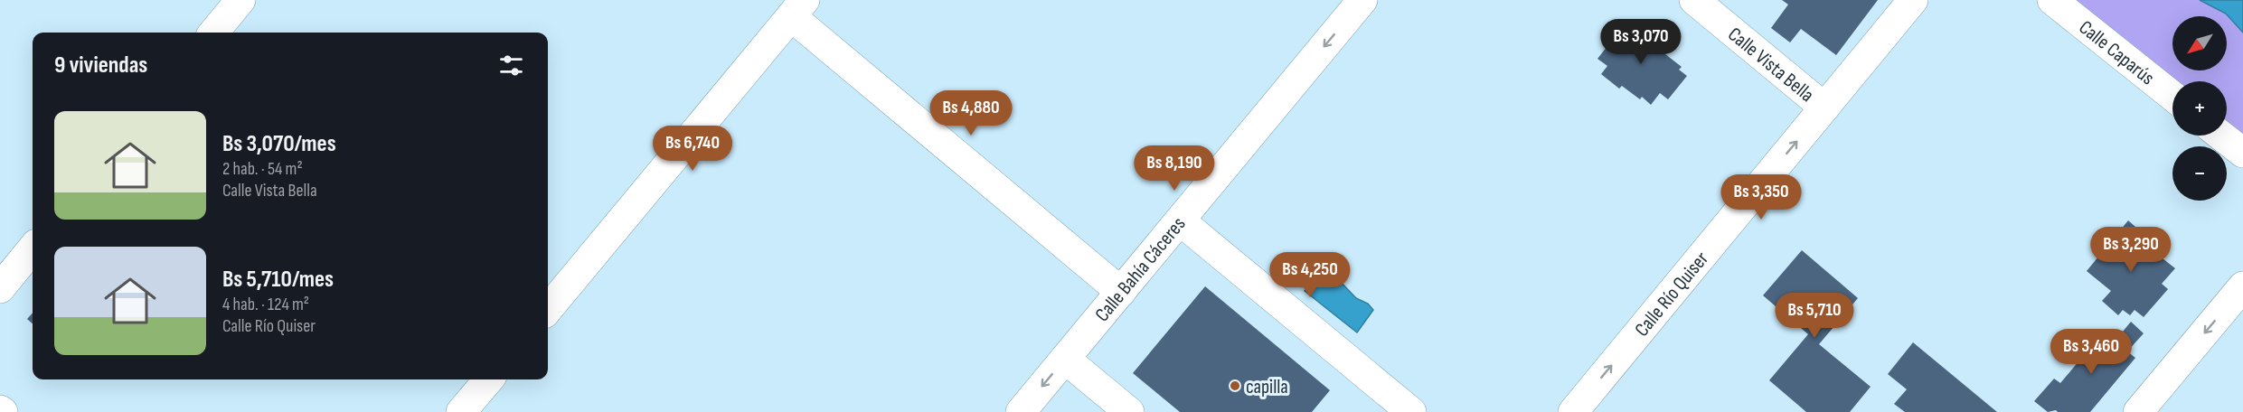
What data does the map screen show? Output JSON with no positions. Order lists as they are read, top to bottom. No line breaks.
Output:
{"streets":{"street":["Calle Caparús","Calle Vista Bella","Calle Bahía Cáceres","Calle Río Quiser"]},"crossings":[["Calle Vista Bella","Calle Río Quiser"]],"one_way":["Calle Bahía Cáceres","Calle Río Quiser"],"places":["capilla"],"north":"bottom left","page":{"map_buttons":["+","−"],"price":["Bs 3,070","Bs 4,880","Bs 6,740","Bs 8,190","Bs 3,350","Bs 3,290","Bs 4,250","Bs 5,710","Bs 3,460"],"heading":"9 viviendas","list":[{"name":"Bs 3,070/mes","note":"2 hab. · 54 m² · Calle Vista Bella"},{"name":"Bs 5,710/mes","note":"4 hab. · 124 m² · Calle Río Quiser"}]}}
